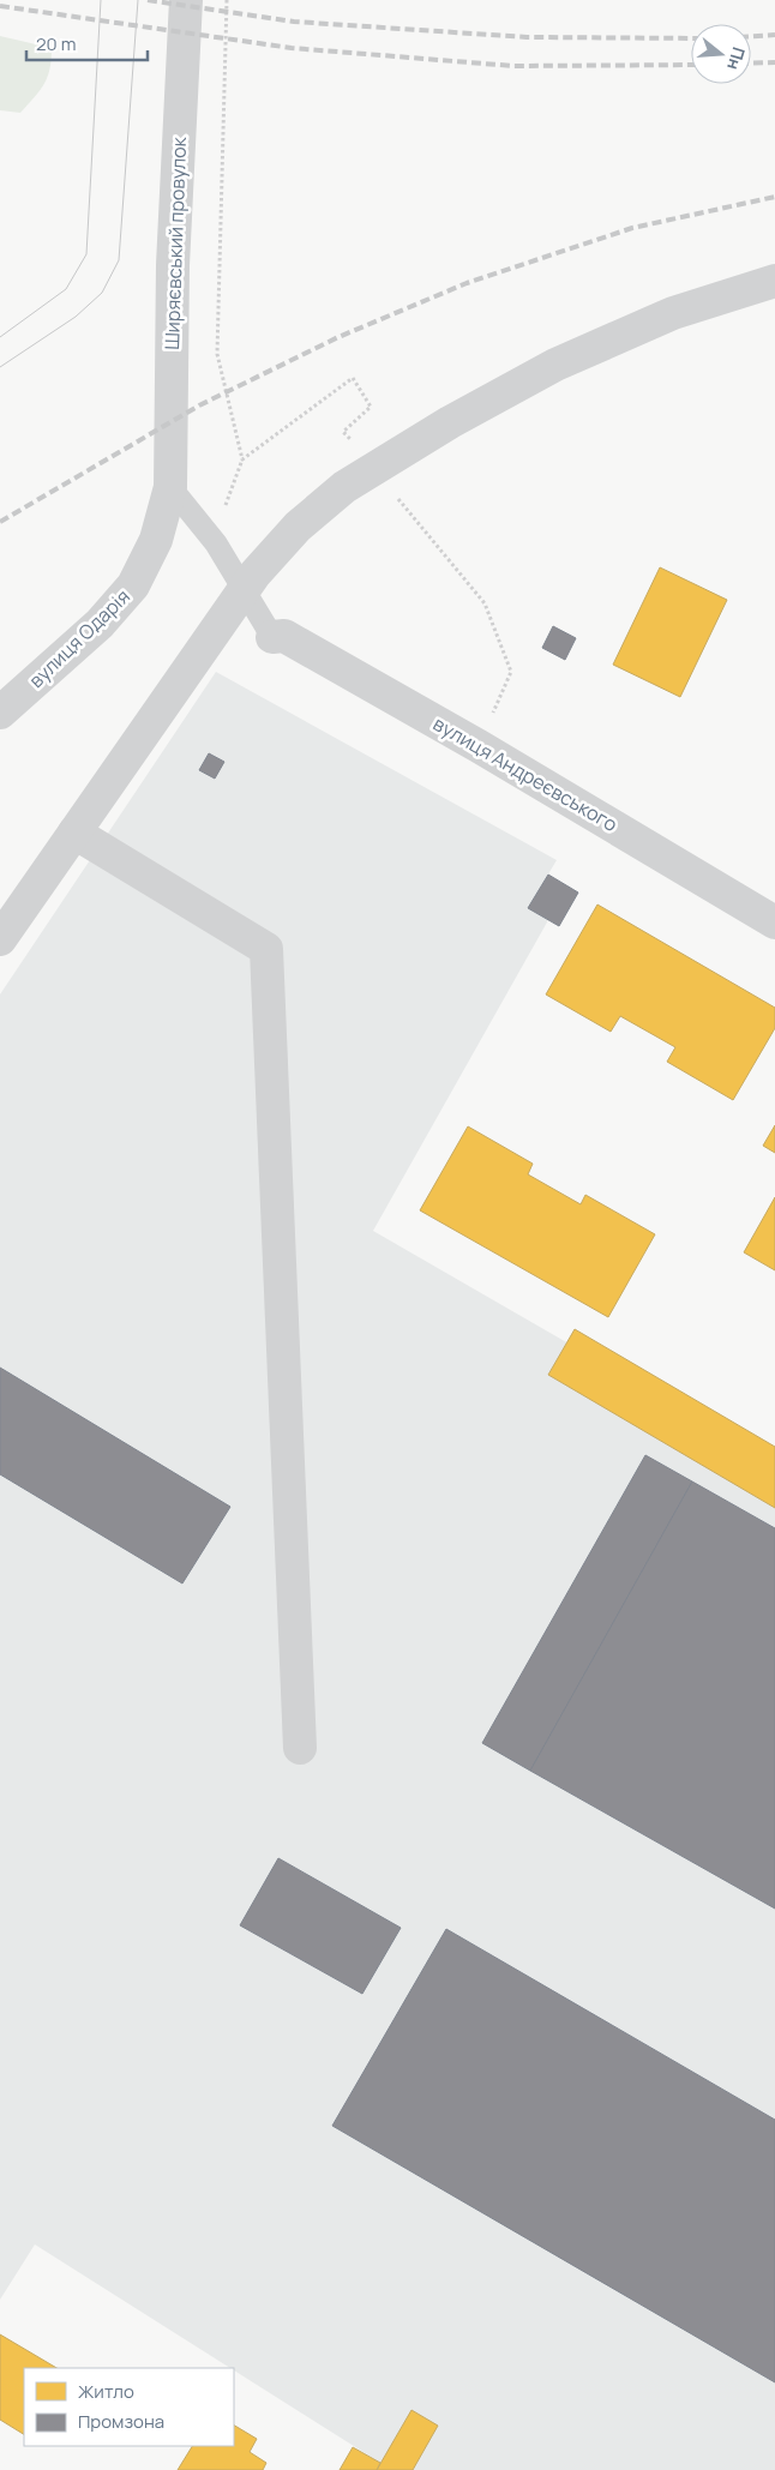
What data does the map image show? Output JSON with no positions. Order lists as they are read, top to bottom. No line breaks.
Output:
{"streets":{"street":["Ширяєвський провулок","вулиця Одарія","вулиця Андреєвського"]},"crossings":[["Ширяєвський провулок","вулиця Одарія"]],"legend":["Житло","Промзона"],"scale_bar":"20 m","north":"right"}
